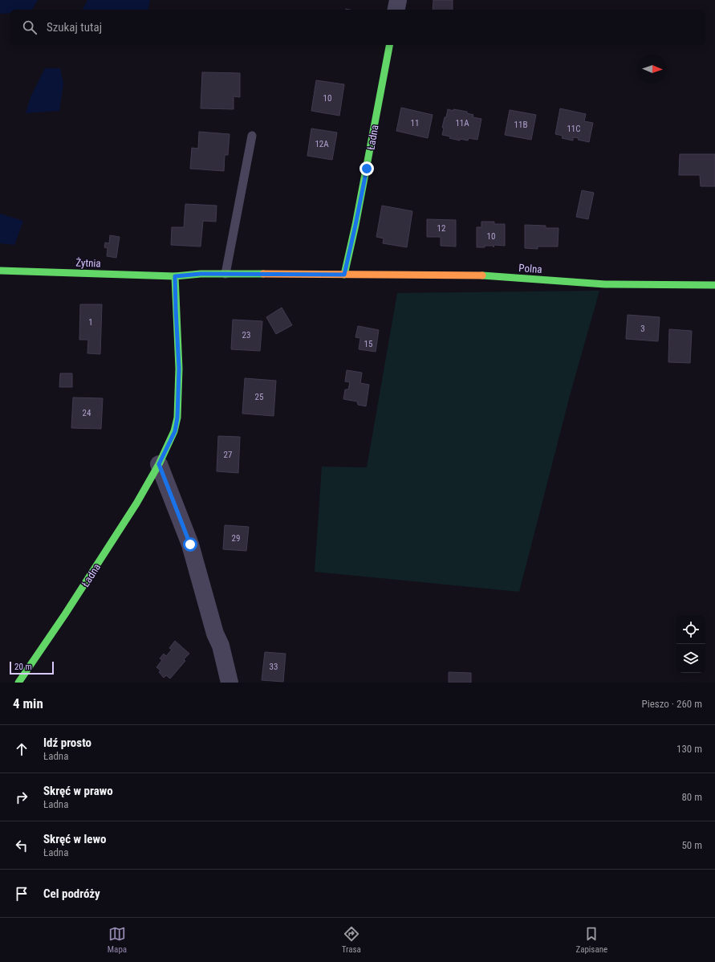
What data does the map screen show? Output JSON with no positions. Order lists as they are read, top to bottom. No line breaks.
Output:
{"streets":{"street":["Ładna","Żytnia","Polna"]},"crossings":[["Ładna","Żytnia"],["Ładna","Polna"]],"house_numbers":["10","11","11A","11B","11C","12A","12","10","1","3","23","15","25","24","27","29","33"],"scale_bar":"20 m","north":"right","page":{"search":"Szukaj tutaj","scale":"20 m","heading":["4 min","Pieszo · 260 m"],"list":[["Idź prosto","Ładna","130 m"],["Skręć w prawo","Ładna","80 m"],["Skręć w lewo","Ładna","50 m"],"Cel podróży"],"nav":["Mapa","Trasa","Zapisane"]}}
